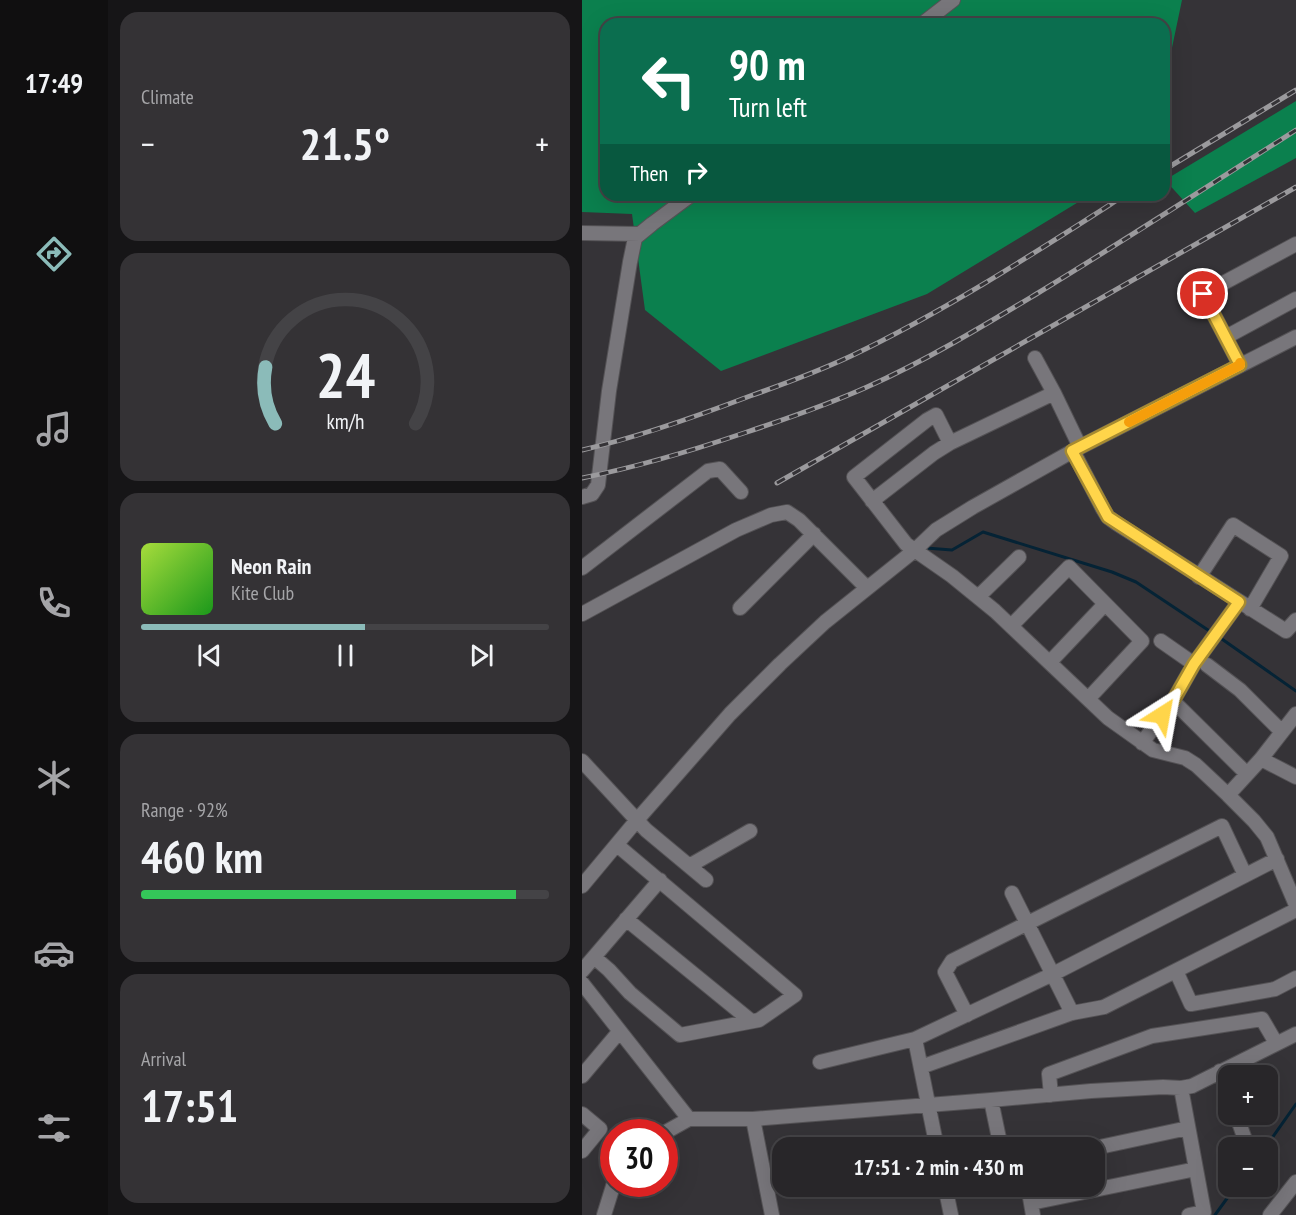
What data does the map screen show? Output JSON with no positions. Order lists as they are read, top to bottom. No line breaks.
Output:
{"page":{"tabs":"17:49","tile":["Climate",["Range · 92%","460 km"],["Arrival","17:51"]],"turn":["90 m","Turn left"],"heat":["−","21.5°","+"],"then":"Then","song":["Neon Rain","Kite Club"],"map_buttons":["+","−"],"limit":"30","trip":"17:51 · 2 min · 430 m","gauge":["24","km/h"]}}
